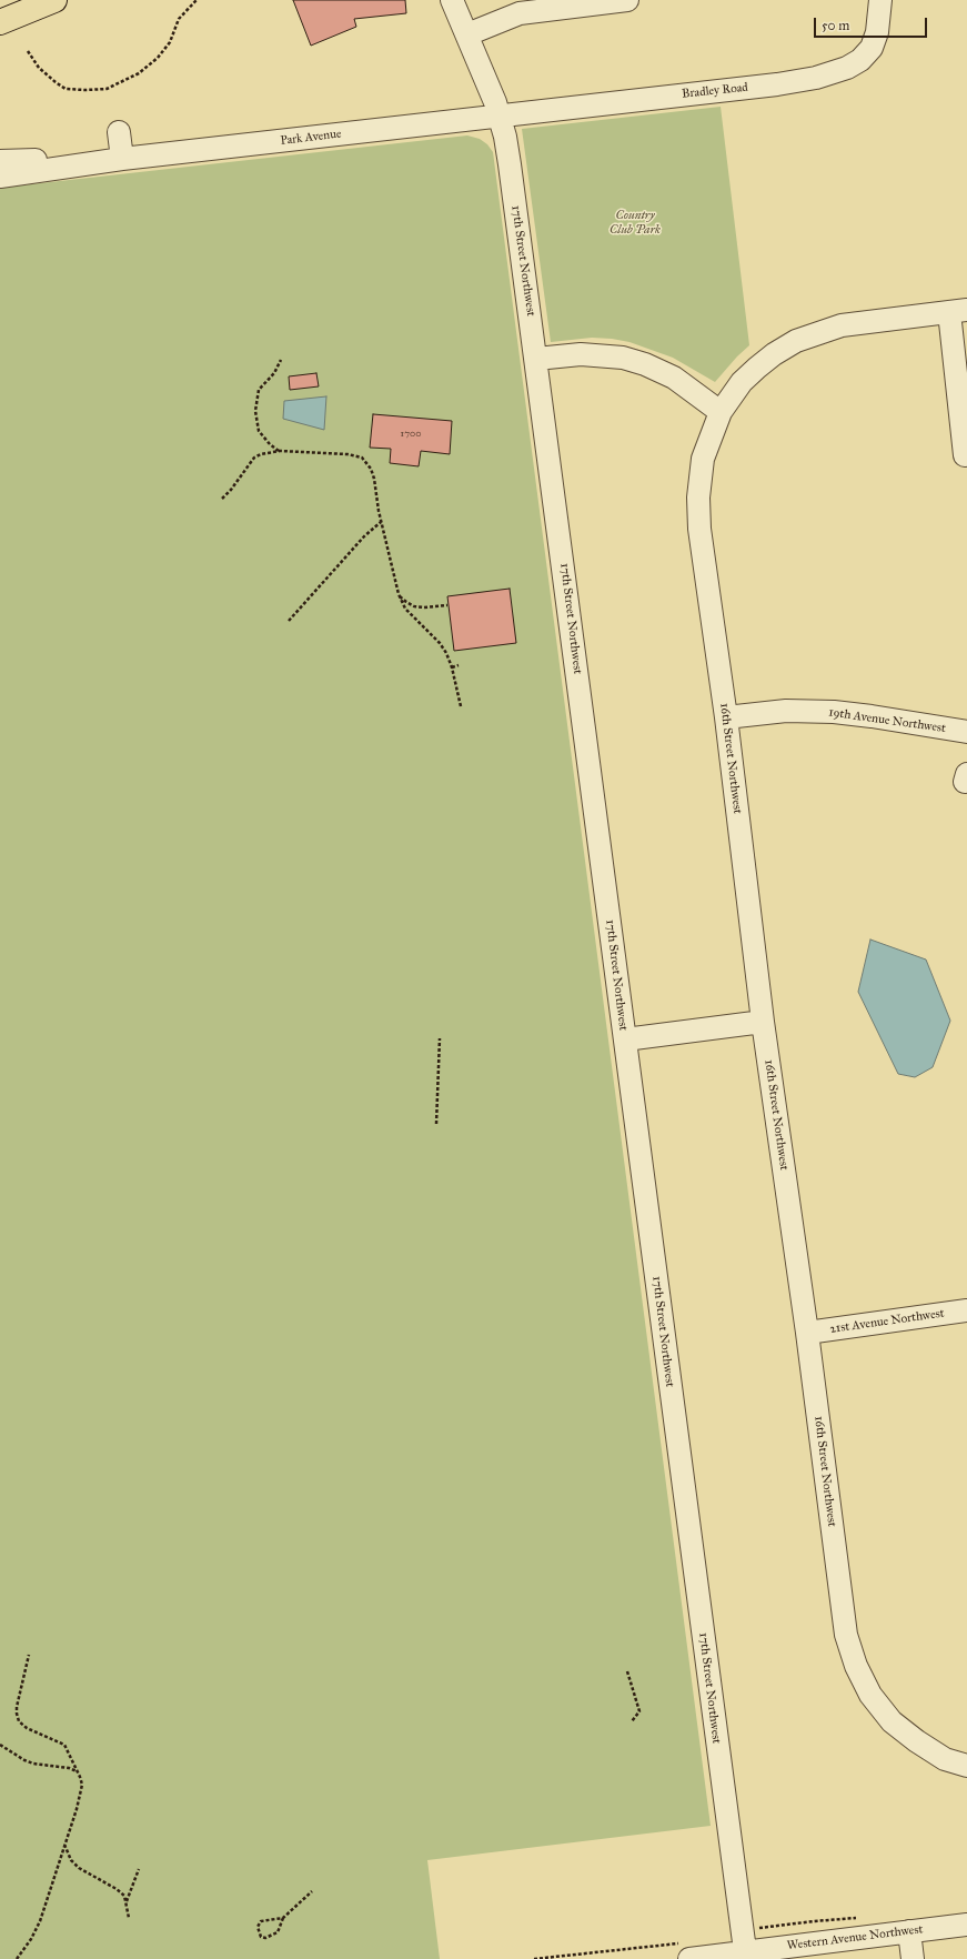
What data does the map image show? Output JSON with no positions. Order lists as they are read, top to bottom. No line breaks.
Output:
{"streets":{"street":["Bradley Road","Park Avenue","17th Street Northwest","19th Avenue Northwest","16th Street Northwest","21st Avenue Northwest","Western Avenue Northwest"]},"crossings":[["Bradley Road","Park Avenue"],["Bradley Road","17th Street Northwest"],["Park Avenue","17th Street Northwest"],["17th Street Northwest","Western Avenue Northwest"],["19th Avenue Northwest","16th Street Northwest"],["16th Street Northwest","21st Avenue Northwest"]],"parks":["Country Club Park"],"house_numbers":["1700"],"scale_bar":"50 m"}
